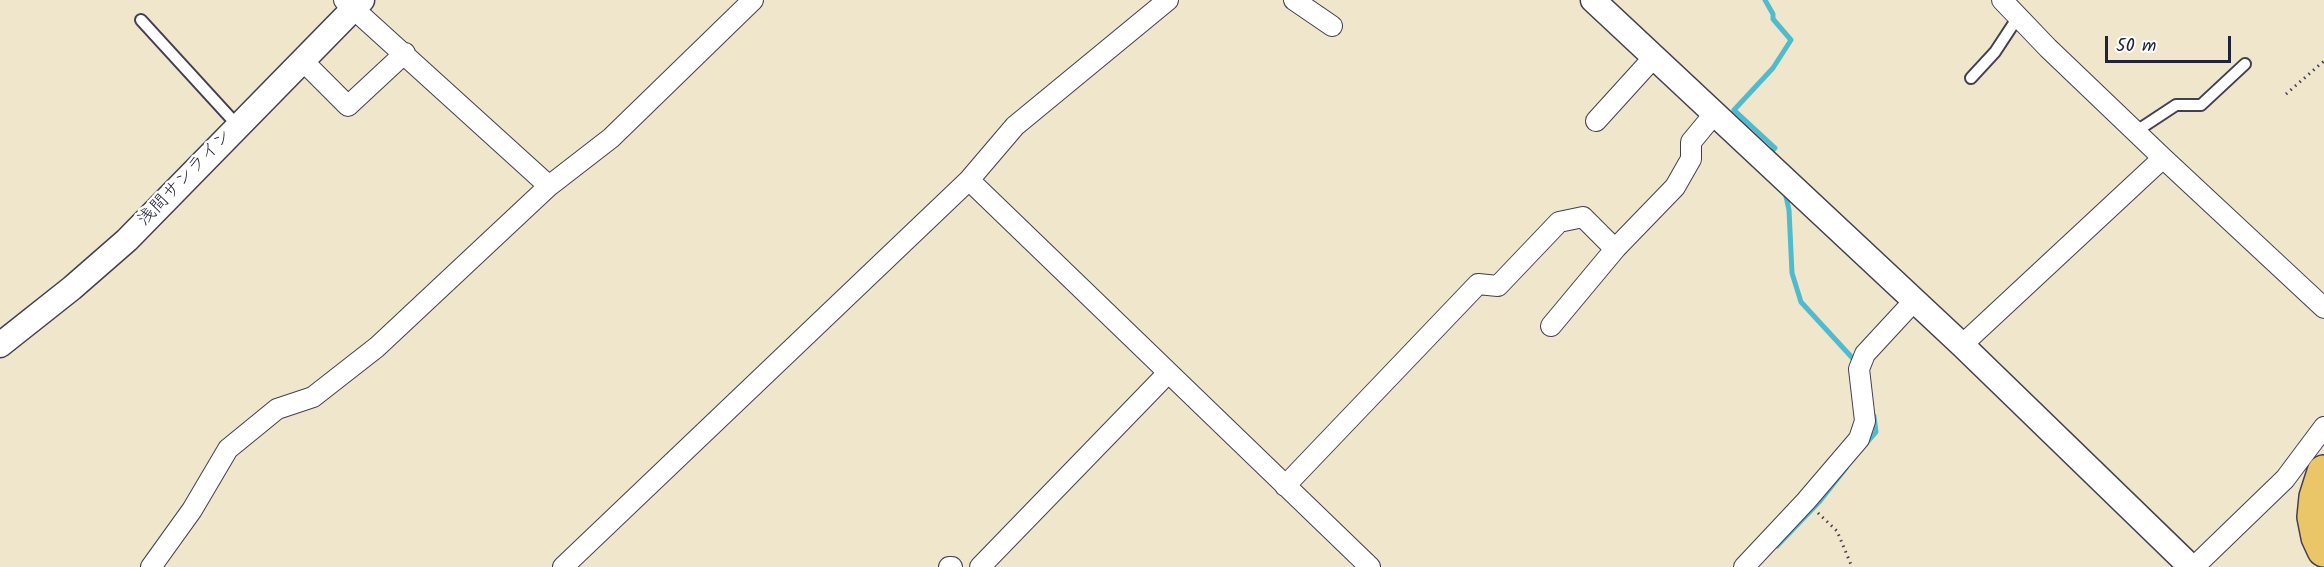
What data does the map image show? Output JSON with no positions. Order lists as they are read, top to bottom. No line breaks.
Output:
{"streets":{"street":["浅間サンライン"]},"scale_bar":"50 m"}
